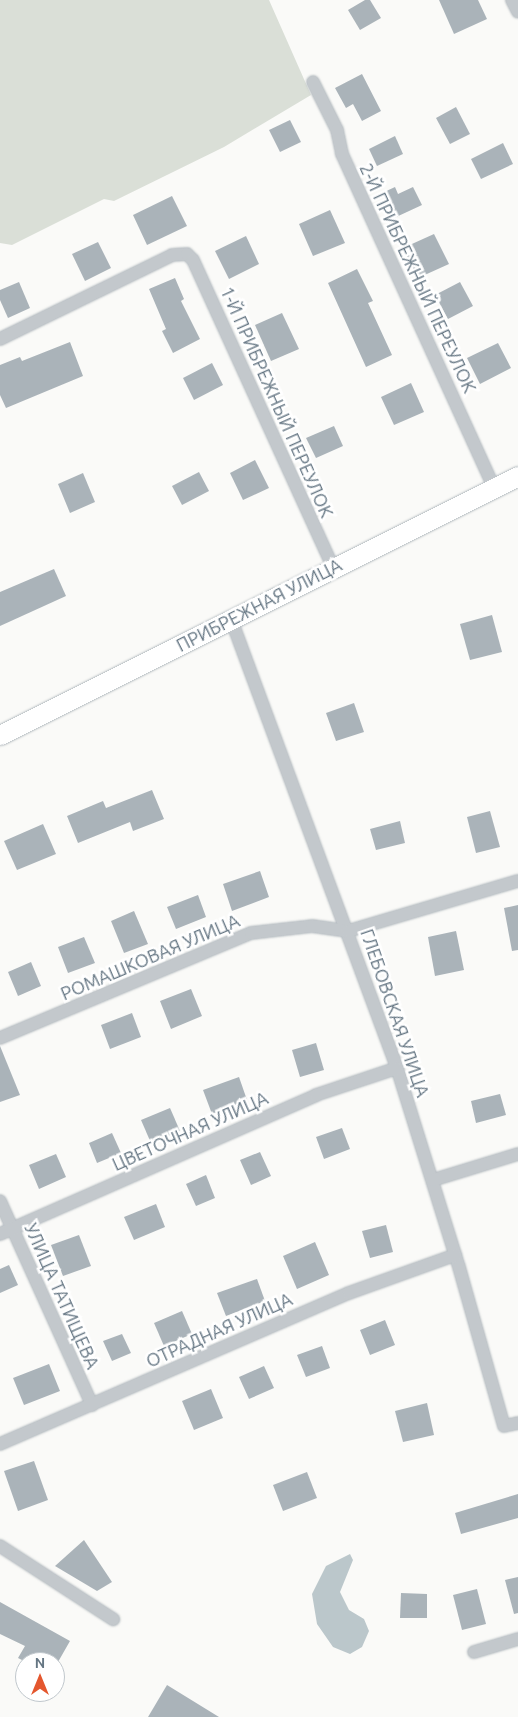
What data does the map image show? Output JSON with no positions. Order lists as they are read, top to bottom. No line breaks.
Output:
{"streets":{"street":["2-Й ПРИБРЕЖНЫЙ ПЕРЕУЛОК","1-Й ПРИБРЕЖНЫЙ ПЕРЕУЛОК","ПРИБРЕЖНАЯ УЛИЦА","РОМАШКОВАЯ УЛИЦА","ГЛЕБОВСКАЯ УЛИЦА","ЦВЕТОЧНАЯ УЛИЦА","УЛИЦА ТАТИЩЕВА","ОТРАДНАЯ УЛИЦА"]},"crossings":[["2-Й ПРИБРЕЖНЫЙ ПЕРЕУЛОК","ПРИБРЕЖНАЯ УЛИЦА"],["1-Й ПРИБРЕЖНЫЙ ПЕРЕУЛОК","ПРИБРЕЖНАЯ УЛИЦА"],["ПРИБРЕЖНАЯ УЛИЦА","ГЛЕБОВСКАЯ УЛИЦА"],["РОМАШКОВАЯ УЛИЦА","ГЛЕБОВСКАЯ УЛИЦА"],["ГЛЕБОВСКАЯ УЛИЦА","ЦВЕТОЧНАЯ УЛИЦА"],["ГЛЕБОВСКАЯ УЛИЦА","ОТРАДНАЯ УЛИЦА"],["ЦВЕТОЧНАЯ УЛИЦА","УЛИЦА ТАТИЩЕВА"],["УЛИЦА ТАТИЩЕВА","ОТРАДНАЯ УЛИЦА"]],"north":"top"}
